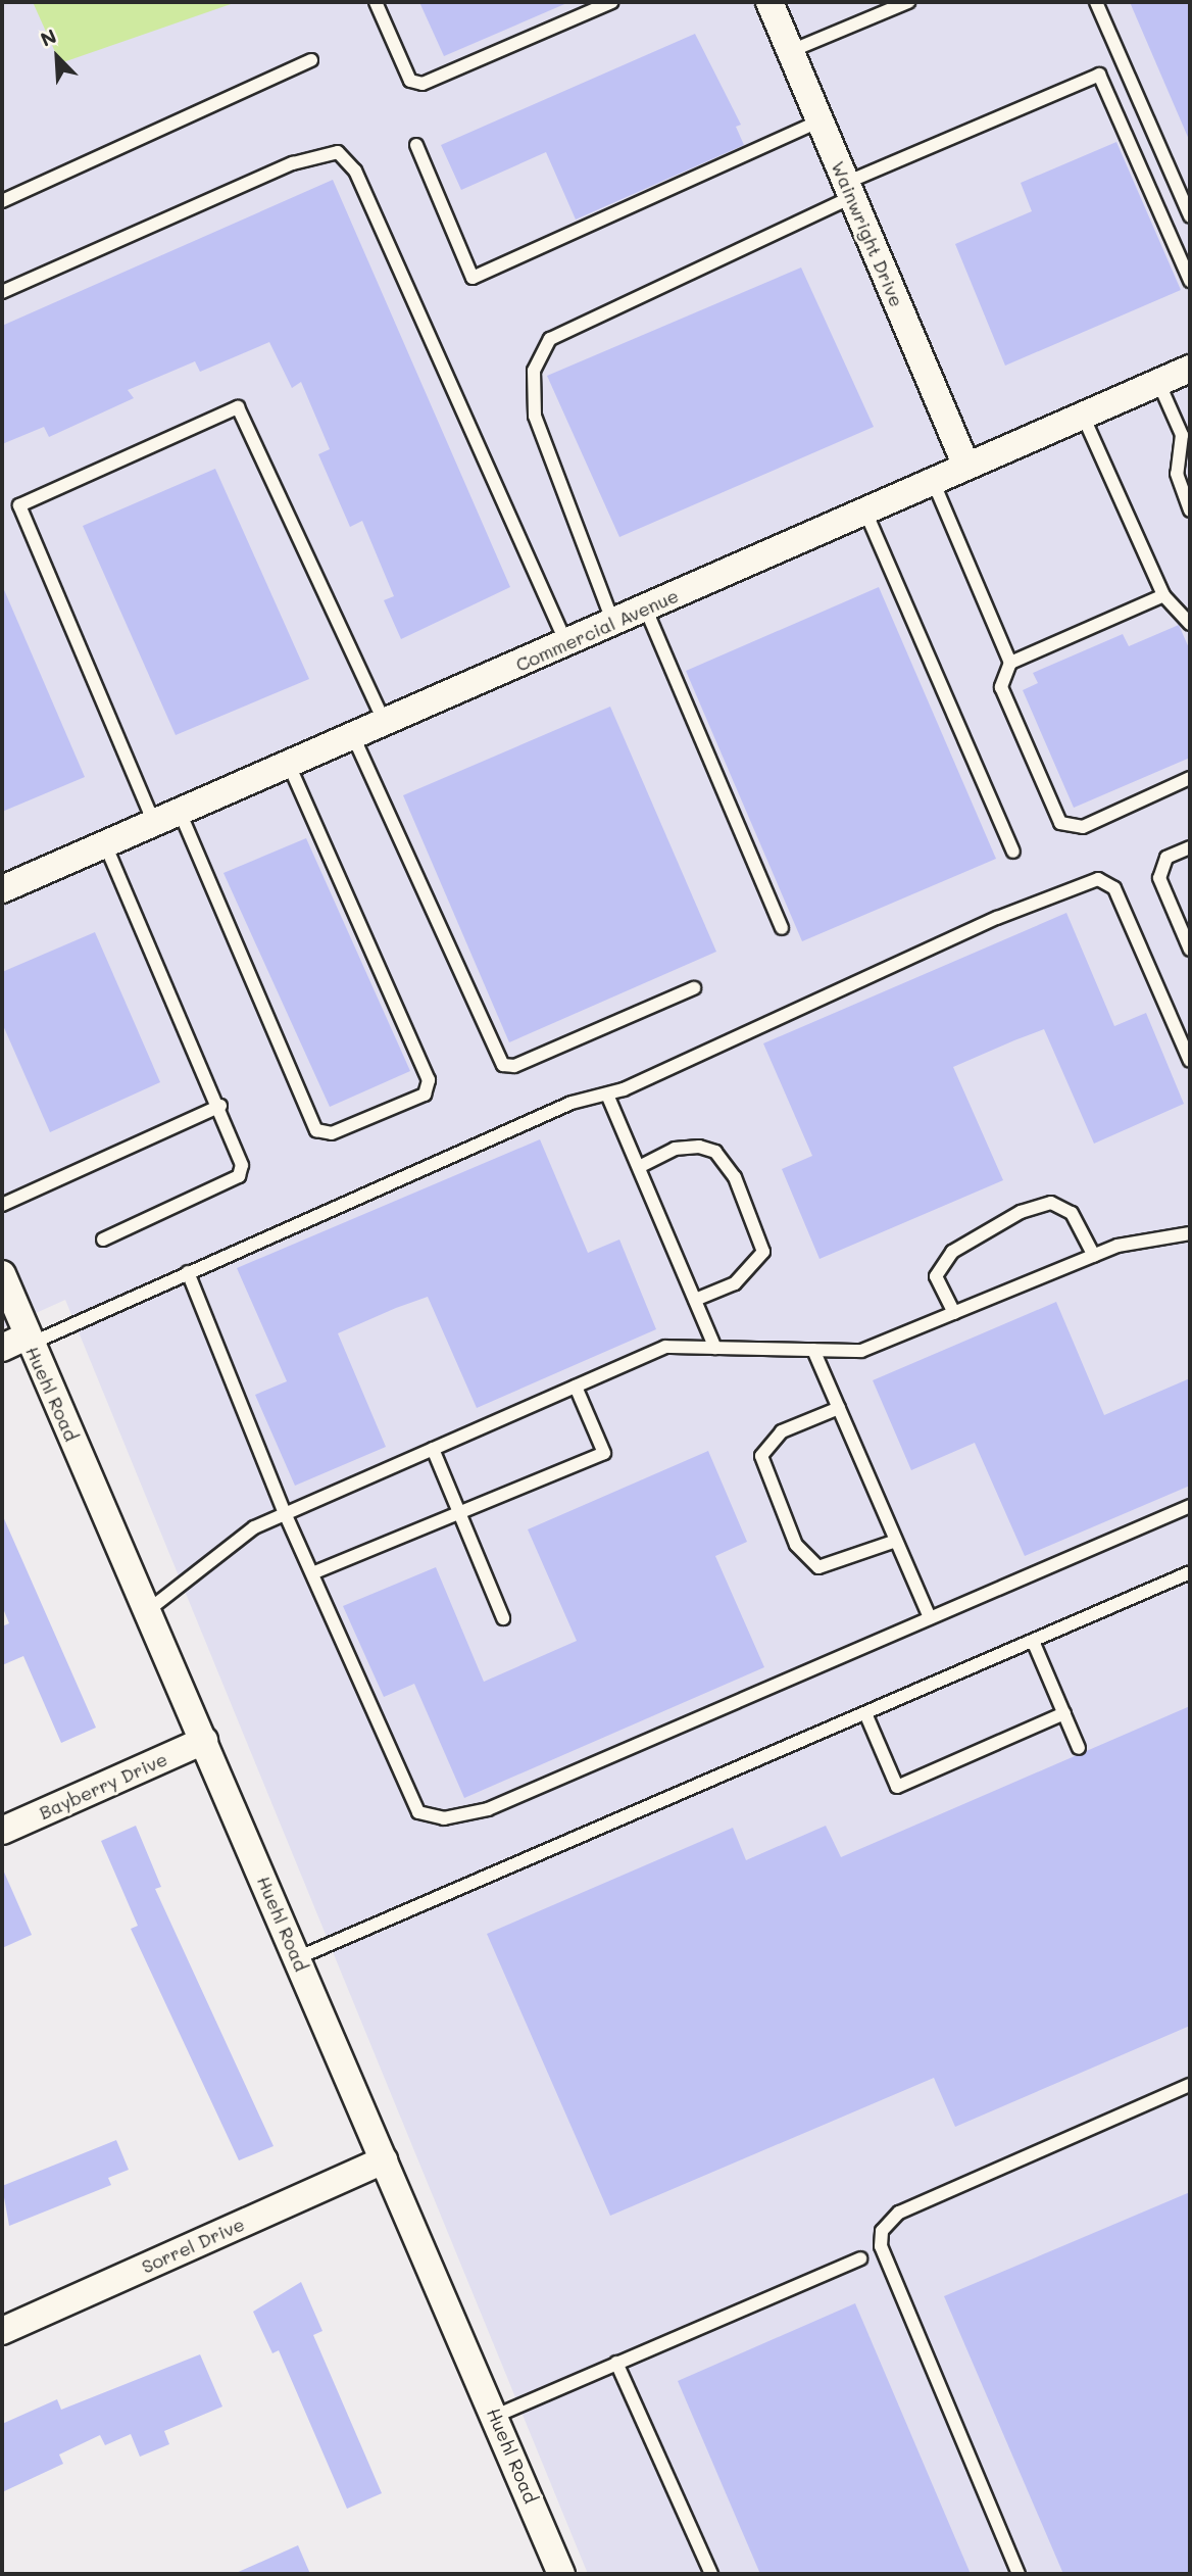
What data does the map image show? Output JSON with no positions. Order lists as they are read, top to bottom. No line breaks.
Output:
{"streets":{"street":["Wainwright Drive","Commercial Avenue","Huehl Road","Bayberry Drive","Sorrel Drive"]},"crossings":[["Wainwright Drive","Commercial Avenue"],["Huehl Road","Bayberry Drive"],["Huehl Road","Sorrel Drive"]],"north":"top left"}
